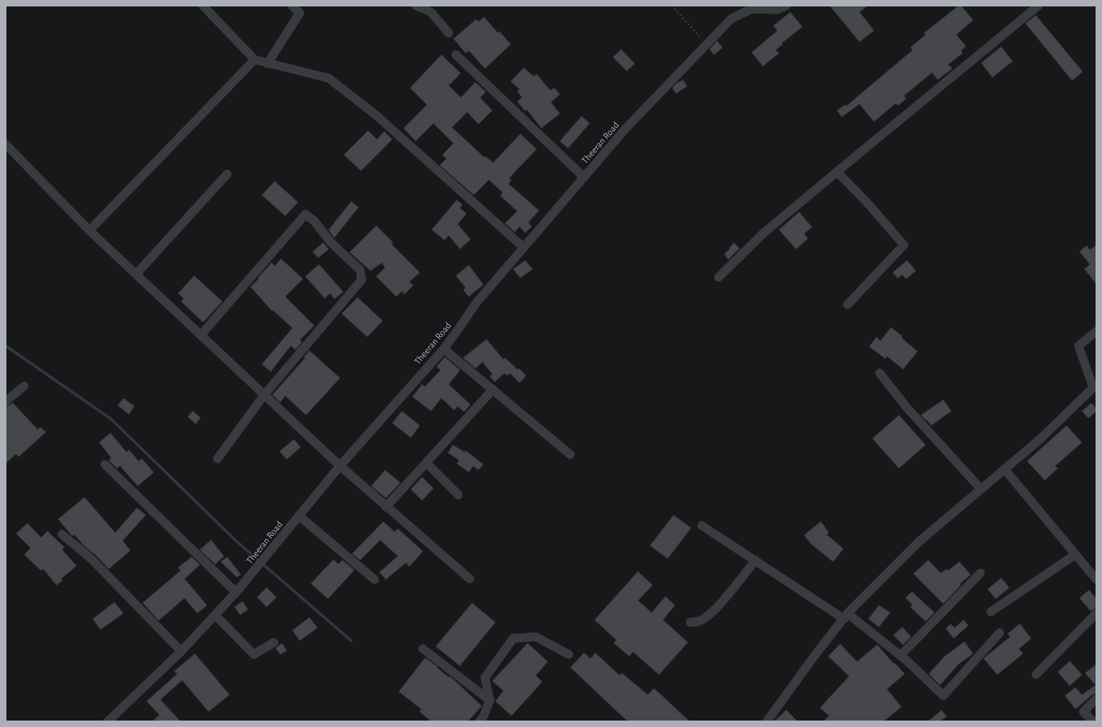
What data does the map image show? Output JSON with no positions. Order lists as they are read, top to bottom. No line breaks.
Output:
{"streets":{"street":["Theeran Road"]}}
